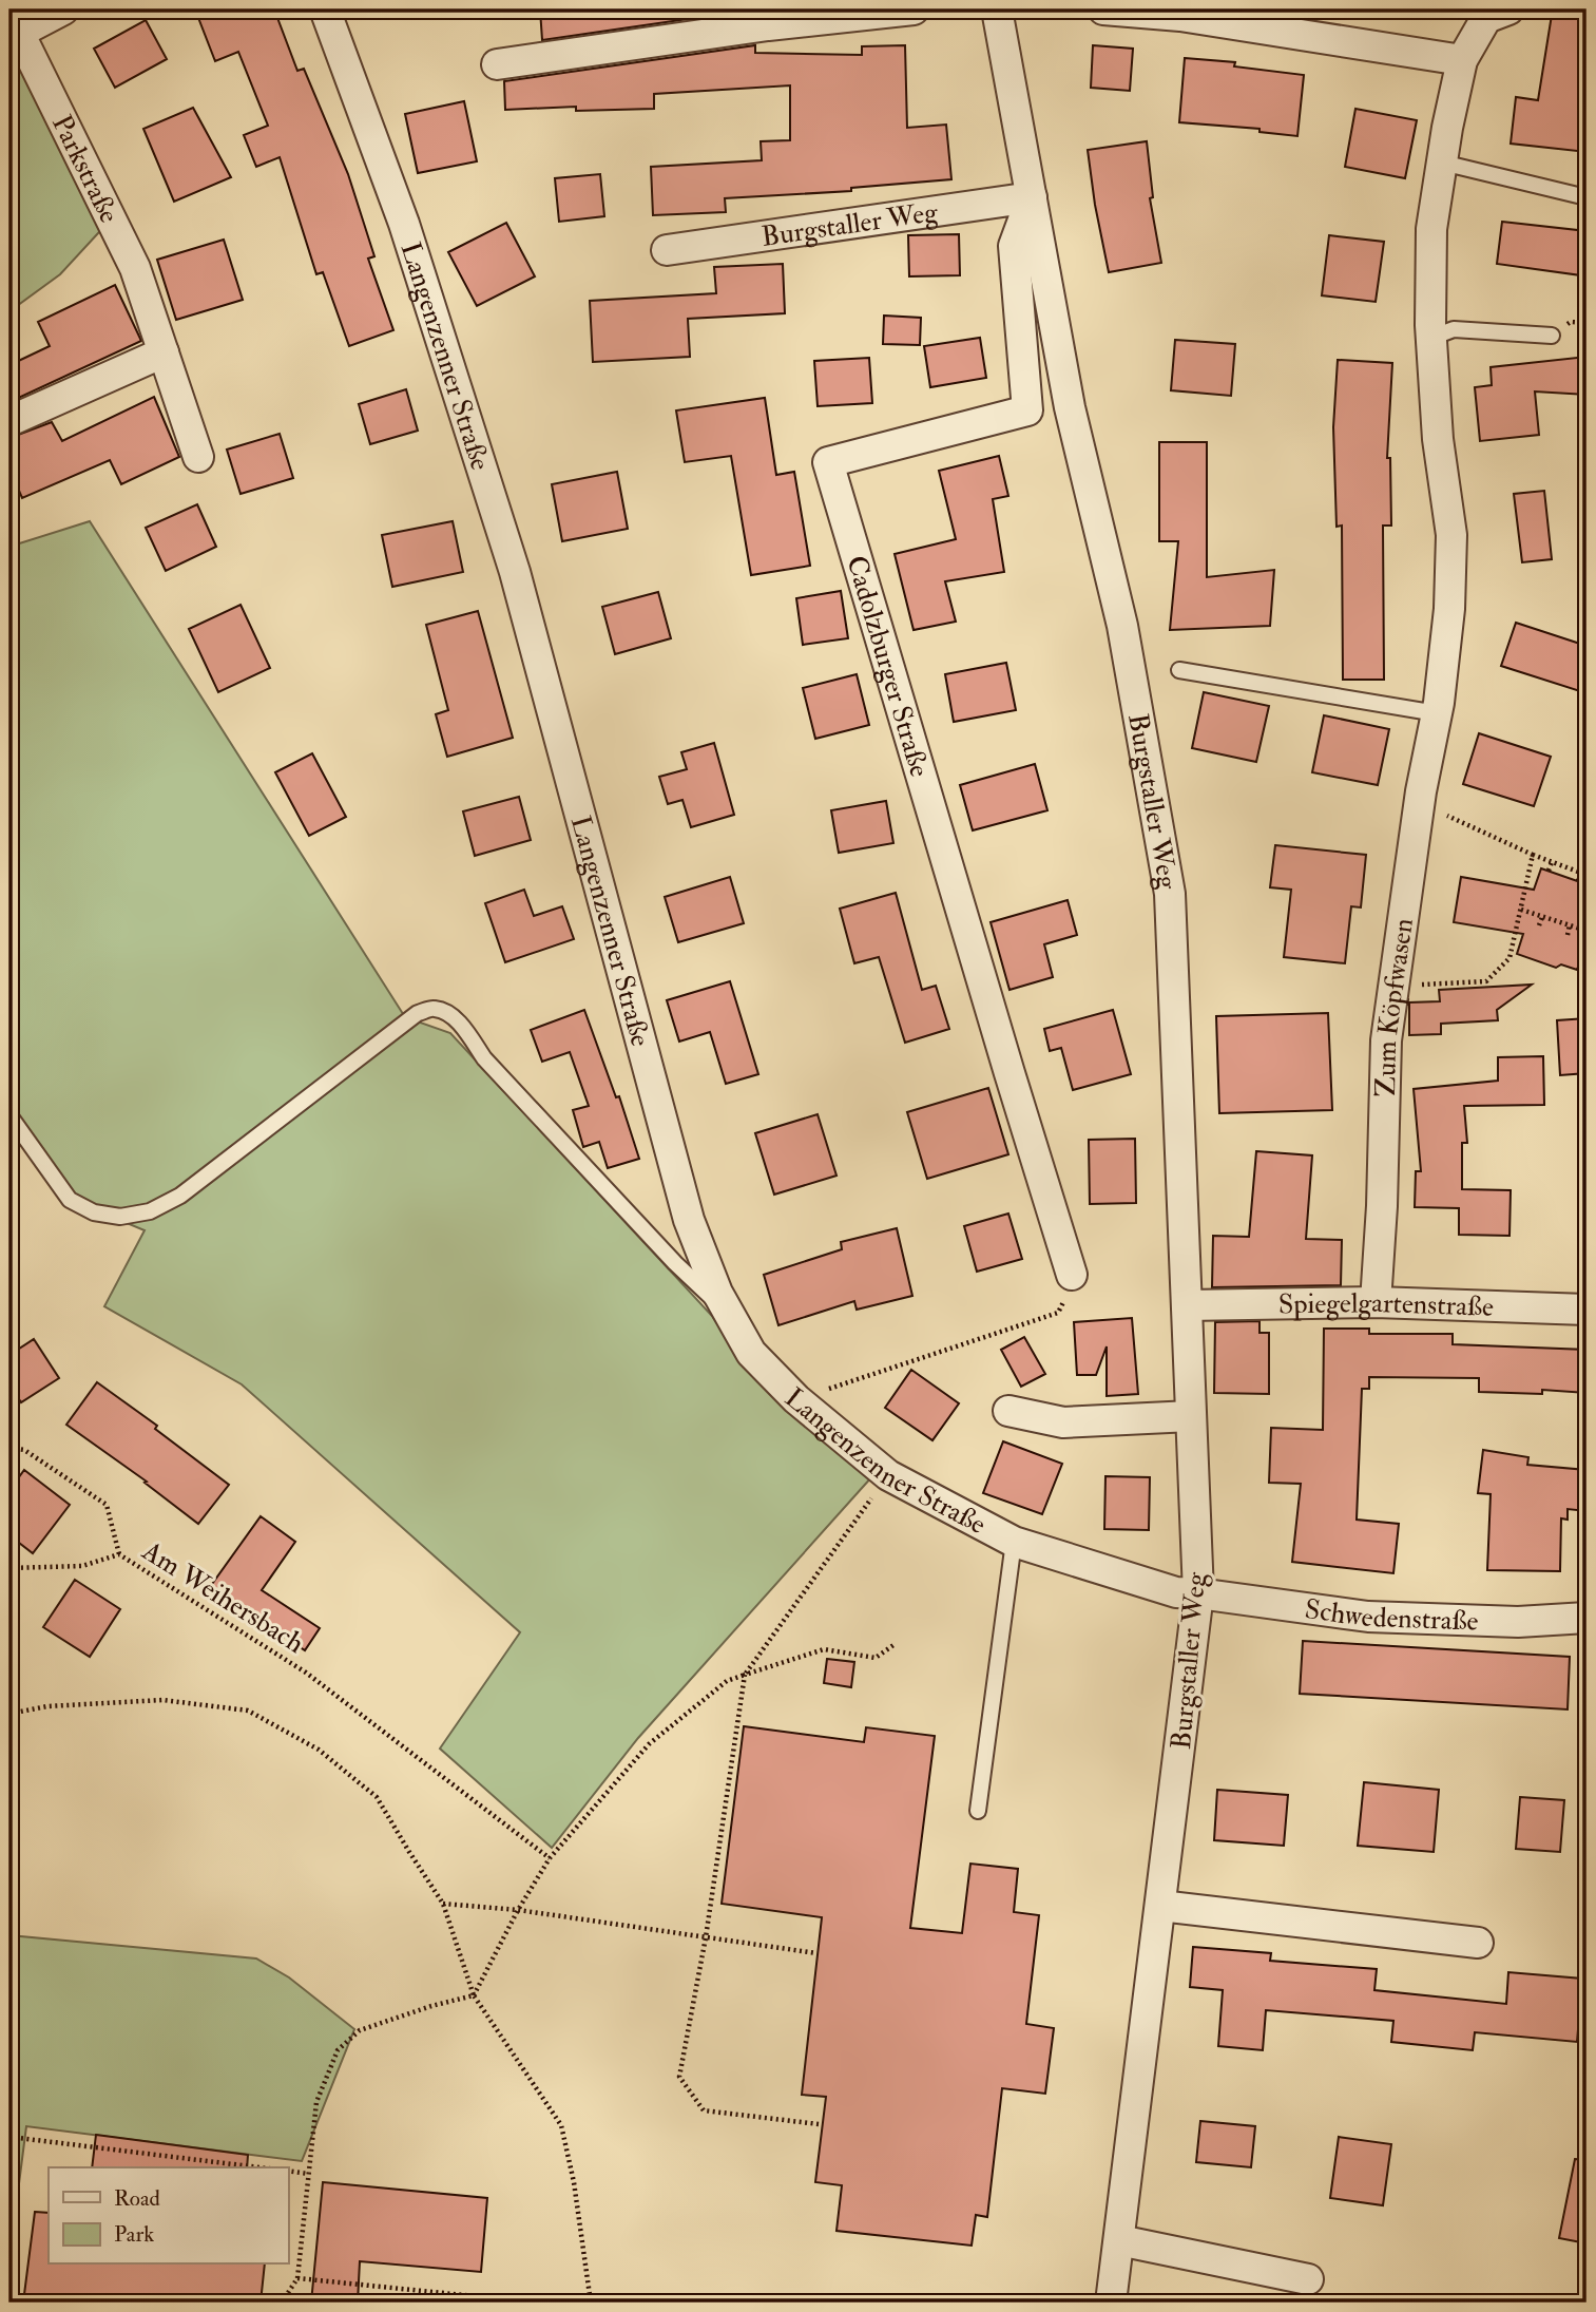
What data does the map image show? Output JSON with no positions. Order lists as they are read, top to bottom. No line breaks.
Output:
{"streets":{"street":["Parkstraße","Burgstaller Weg","Langenzenner Straße","Cadolzburger Straße","Zum Köpfwasen","Spiegelgartenstraße","Schwedenstraße"],"path":["Am Weihersbach"]},"crossings":[["Burgstaller Weg","Langenzenner Straße"],["Burgstaller Weg","Cadolzburger Straße"],["Burgstaller Weg","Spiegelgartenstraße"],["Burgstaller Weg","Schwedenstraße"],["Langenzenner Straße","Schwedenstraße"],["Zum Köpfwasen","Spiegelgartenstraße"]],"legend":["Road","Park"]}
